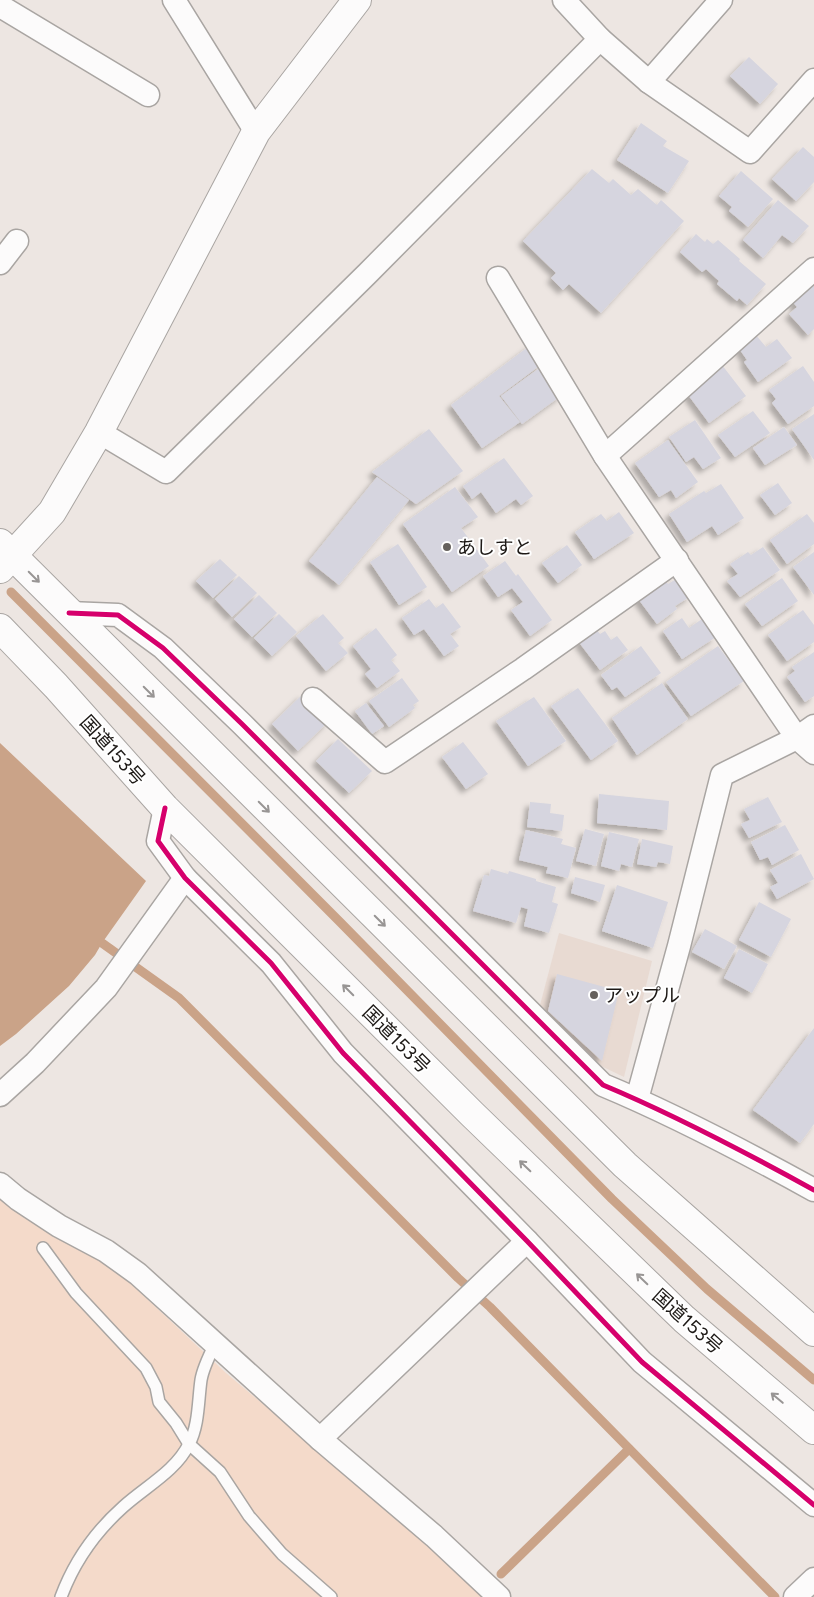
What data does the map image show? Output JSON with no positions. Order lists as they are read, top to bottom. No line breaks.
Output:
{"streets":{"main road":["国道153号"]},"places":["あしすと","アップル"]}
